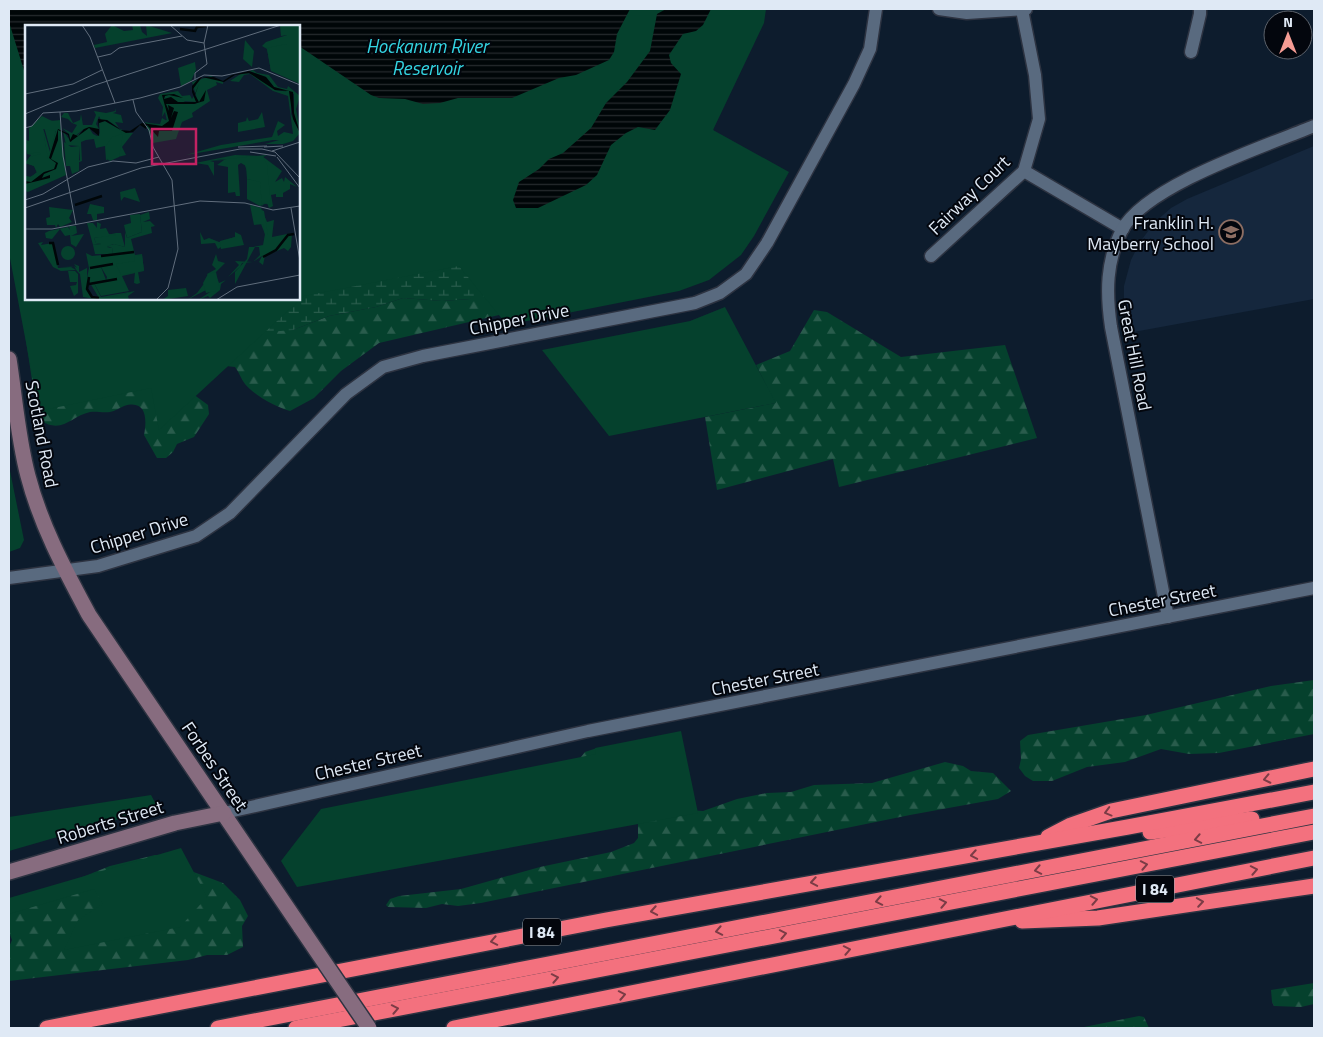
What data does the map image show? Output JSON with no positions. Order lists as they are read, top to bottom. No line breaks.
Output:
{"streets":{"highway":["I 84"],"main road":["Scotland Road","Forbes Street","Roberts Street"],"street":["Fairway Court","Chipper Drive","Great Hill Road","Chester Street"]},"crossings":[["Chipper Drive","Scotland Road"],["Chipper Drive","Forbes Street"],["Great Hill Road","Chester Street"],["Scotland Road","Forbes Street"],["Chester Street","Forbes Street"],["Chester Street","Roberts Street"],["Forbes Street","Roberts Street"]],"water":["Hockanum River Reservoir"],"places":{"school or university":["Franklin H. Mayberry School"]},"north":"top"}
